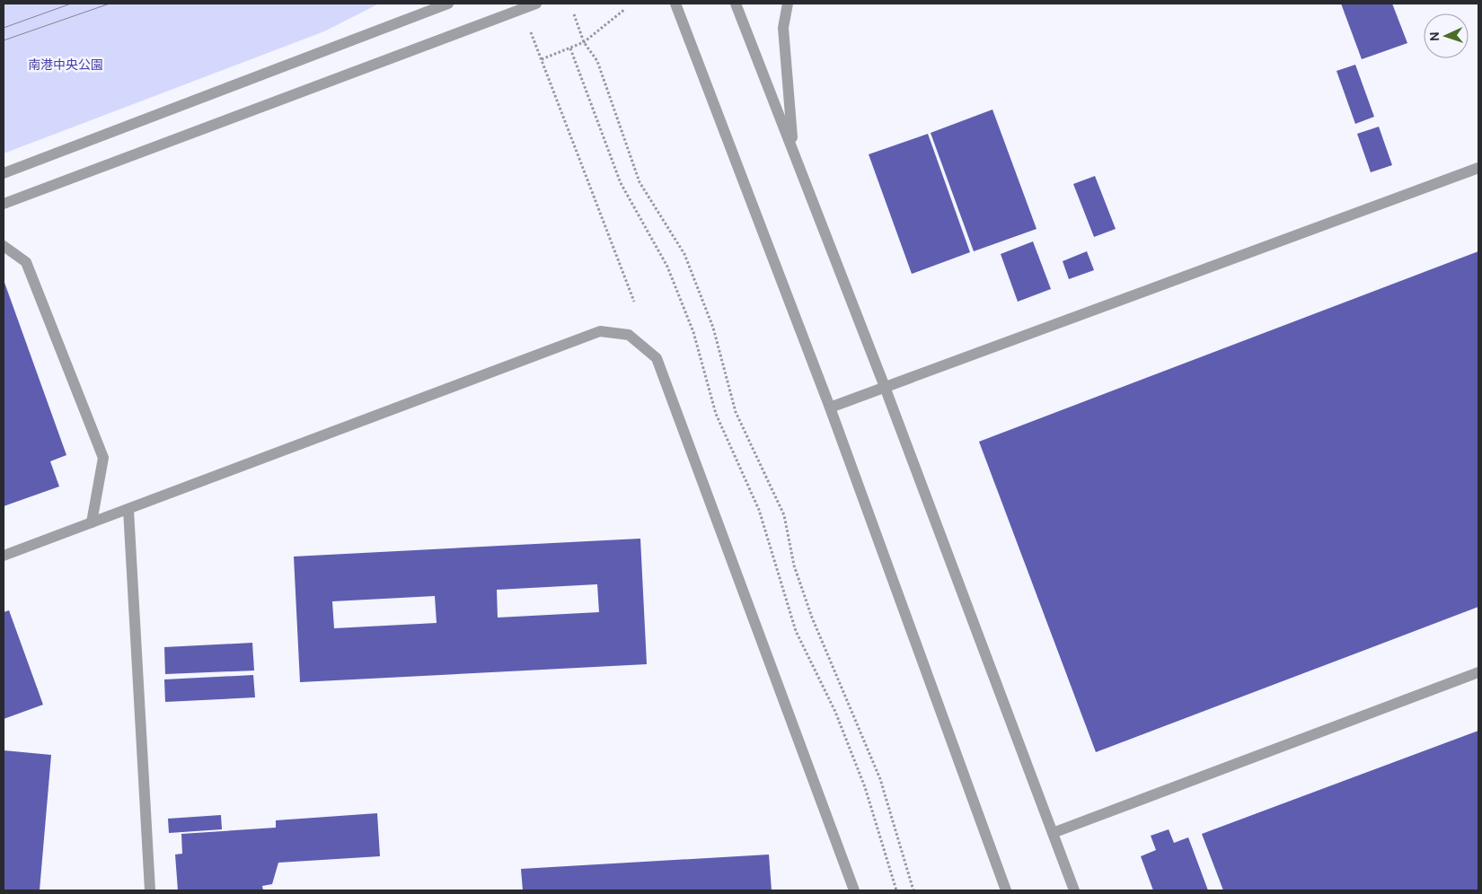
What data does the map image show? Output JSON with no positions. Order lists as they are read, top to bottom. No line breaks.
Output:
{"parks":["南港中央公園"],"north":"left"}
